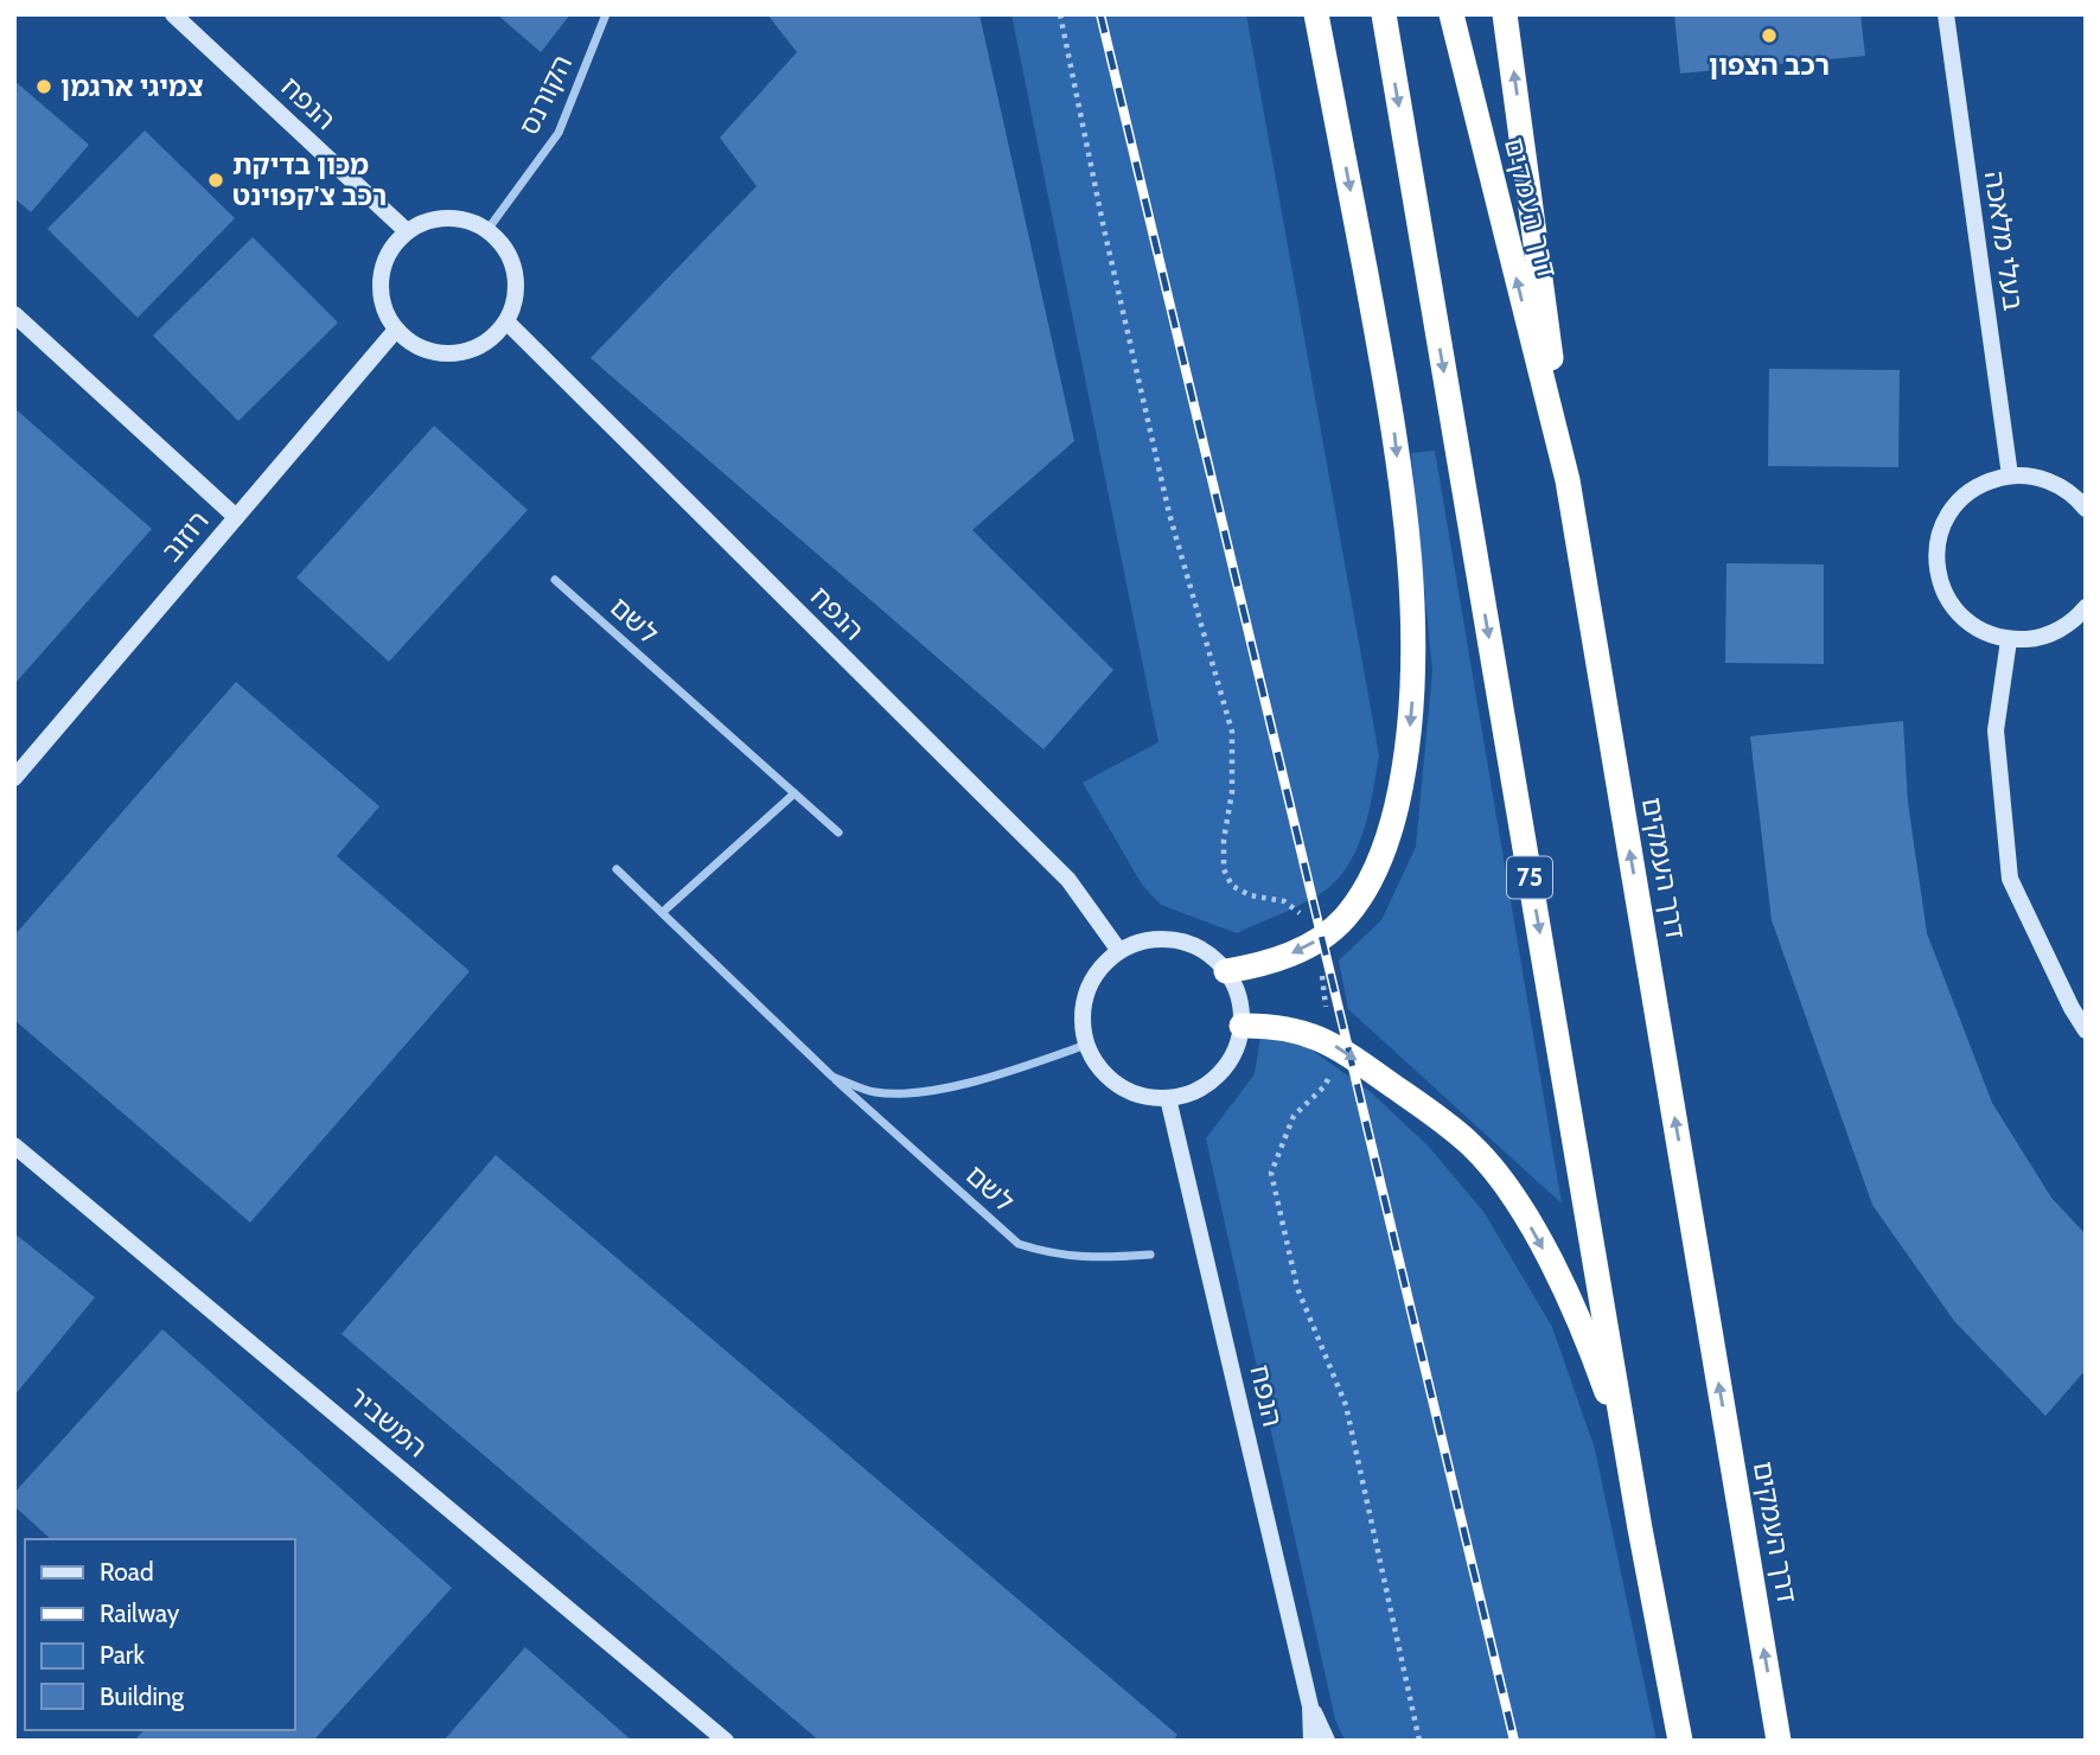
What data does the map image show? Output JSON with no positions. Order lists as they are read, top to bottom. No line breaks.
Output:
{"streets":{"highway":["דרך העמקים","75"],"street":["הקורנס","הנפח","בעלי מלאכה","רוזוב","לשם","המשביר"]},"crossings":[["הקורנס","הנפח"],["הקורנס","רוזוב"],["הנפח","רוזוב"],["הנפח","לשם"]],"places":["רכב הצפון","צמיגי ארגמן","מכון בדיקת רכב צ'קפוינט"],"legend":["Road","Railway","Park","Building"]}
